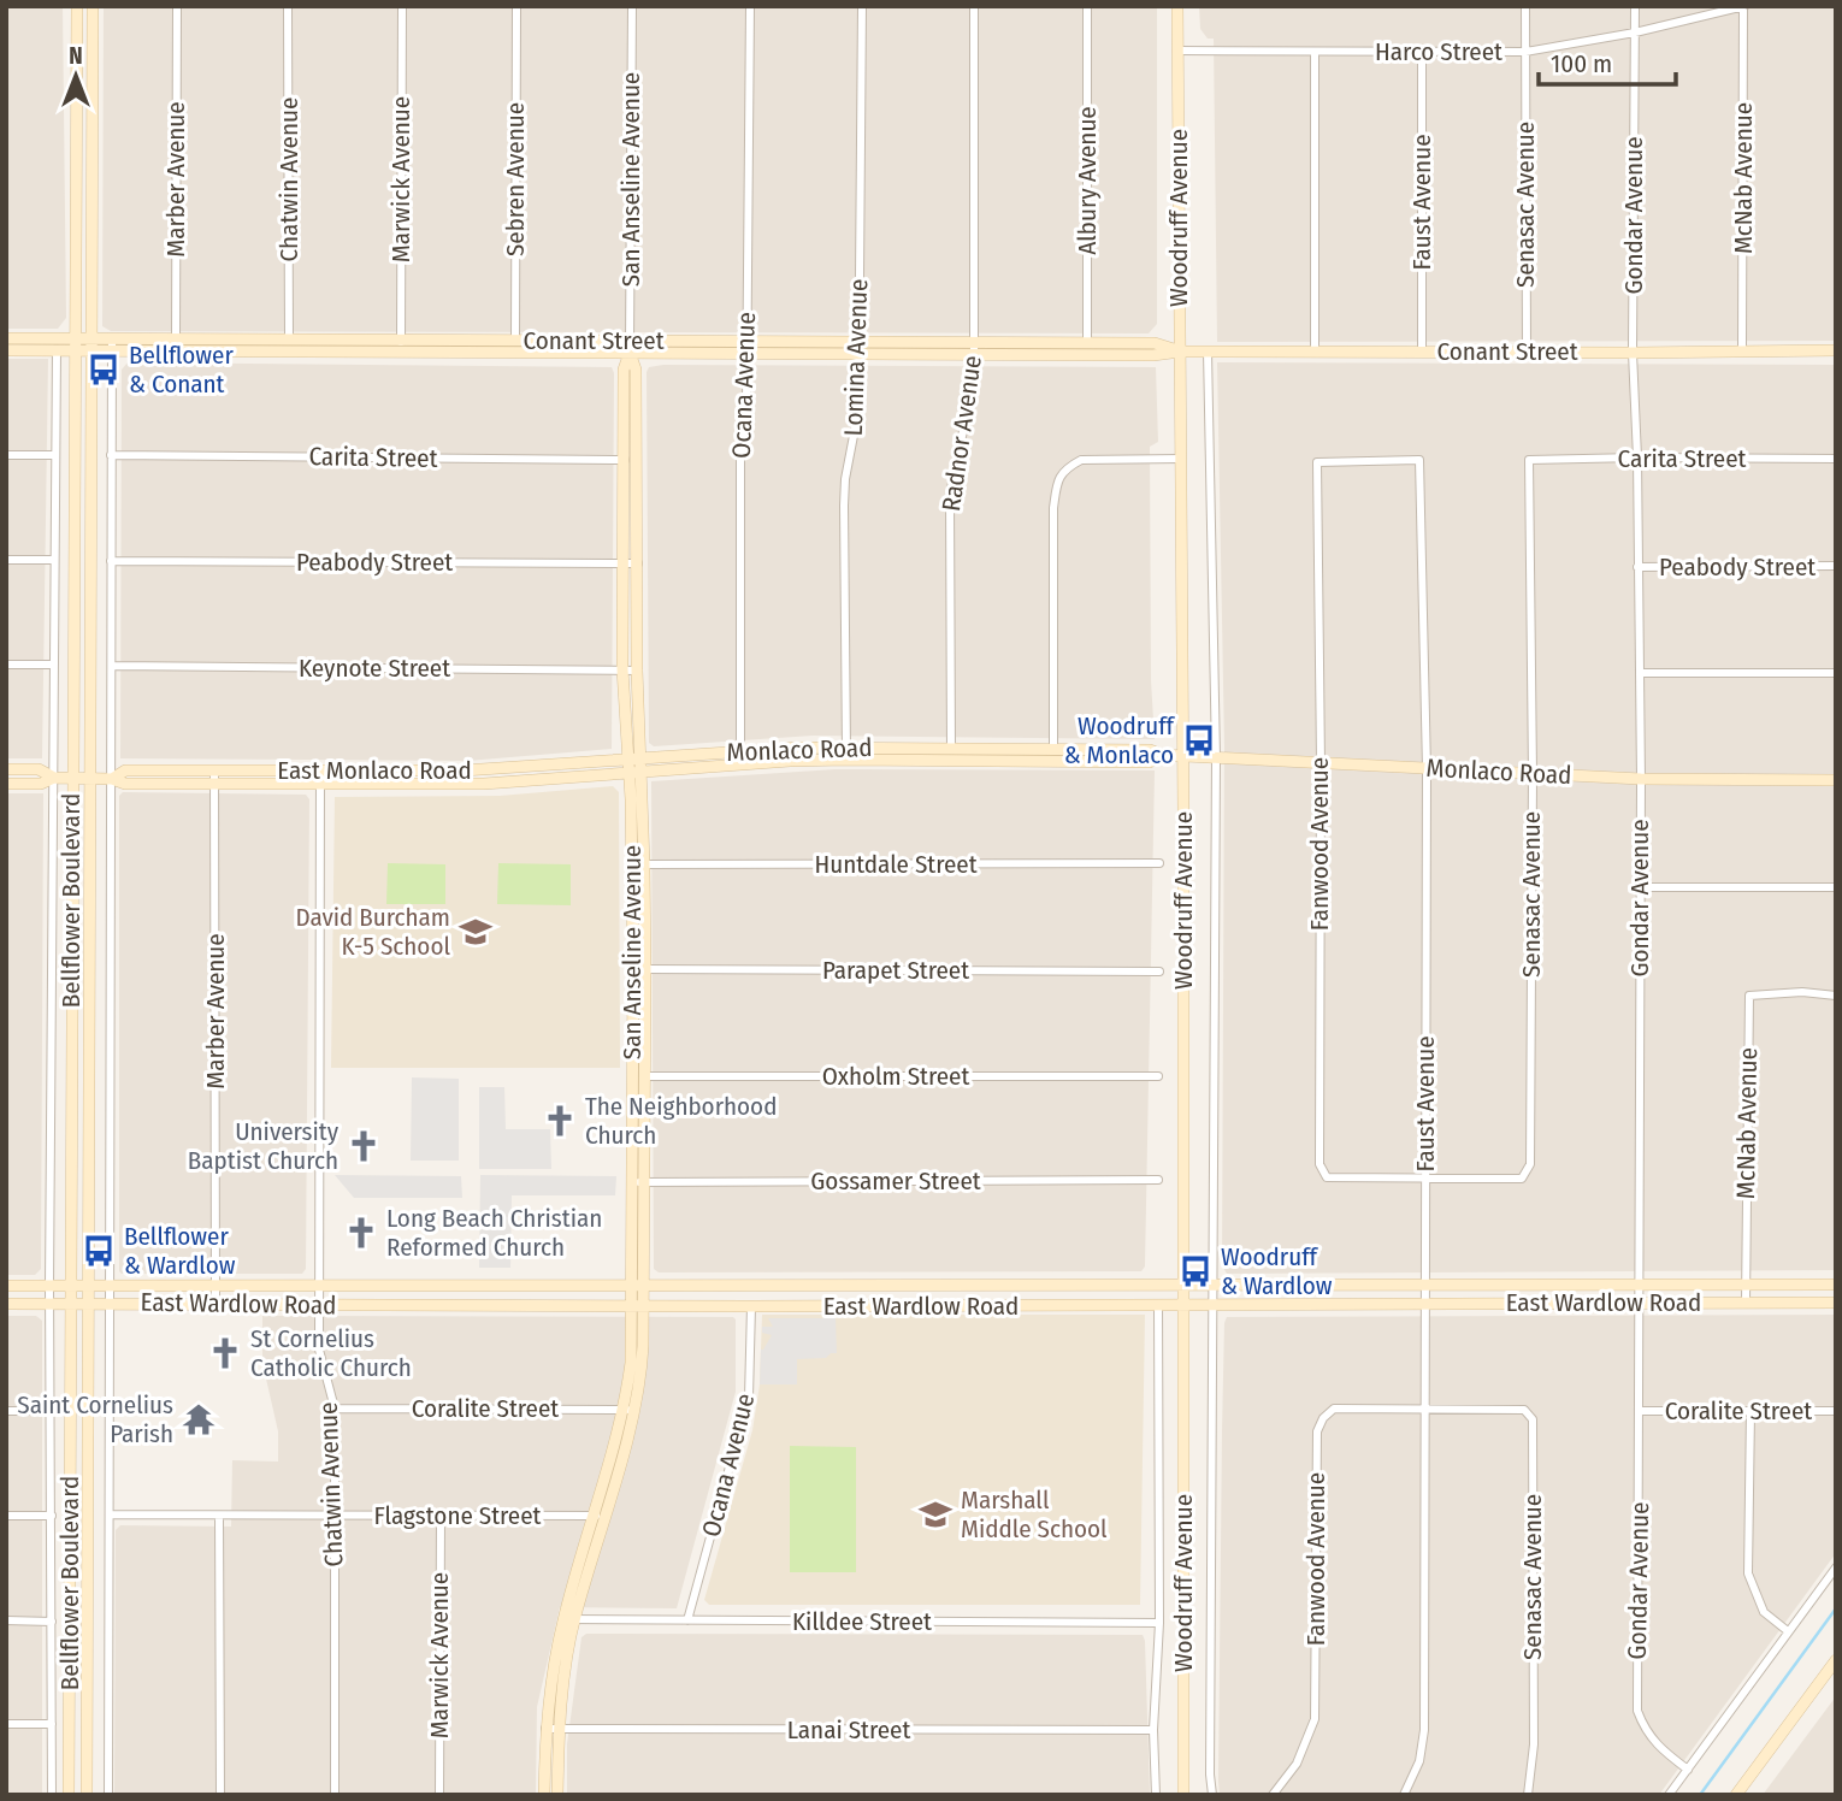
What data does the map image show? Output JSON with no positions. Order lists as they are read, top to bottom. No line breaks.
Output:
{"streets":{"main road":["San Anseline Avenue","Woodruff Avenue","Conant Street","Monlaco Road","East Monlaco Road","Bellflower Boulevard","East Wardlow Road"],"street":["Harco Street","McNab Avenue","Marber Avenue","Chatwin Avenue","Marwick Avenue","Sebren Avenue","Albury Avenue","Faust Avenue","Senasac Avenue","Gondar Avenue","Lomina Avenue","Ocana Avenue","Radnor Avenue","Carita Street","Peabody Street","Keynote Street","Fanwood Avenue","Huntdale Street","Parapet Street","Oxholm Street","Gossamer Street","Coralite Street","Flagstone Street","Killdee Street","Lanai Street"]},"crossings":[["Harco Street","McNab Avenue"],["Harco Street","Faust Avenue"],["Harco Street","Senasac Avenue"],["Harco Street","Gondar Avenue"],["Harco Street","Woodruff Avenue"],["McNab Avenue","Conant Street"],["McNab Avenue","East Wardlow Road"],["Marber Avenue","Conant Street"],["Marber Avenue","East Monlaco Road"],["Marber Avenue","East Wardlow Road"],["Chatwin Avenue","Conant Street"],["Chatwin Avenue","East Monlaco Road"],["Chatwin Avenue","East Wardlow Road"],["Chatwin Avenue","Coralite Street"],["Chatwin Avenue","Flagstone Street"],["Marwick Avenue","Conant Street"],["Marwick Avenue","Flagstone Street"],["Sebren Avenue","Conant Street"],["San Anseline Avenue","Conant Street"],["San Anseline Avenue","Carita Street"],["San Anseline Avenue","Peabody Street"],["San Anseline Avenue","Keynote Street"],["San Anseline Avenue","Monlaco Road"],["San Anseline Avenue","East Monlaco Road"],["San Anseline Avenue","Huntdale Street"],["San Anseline Avenue","Parapet Street"],["San Anseline Avenue","Oxholm Street"],["San Anseline Avenue","Gossamer Street"],["San Anseline Avenue","East Wardlow Road"],["San Anseline Avenue","Coralite Street"],["San Anseline Avenue","Flagstone Street"],["San Anseline Avenue","Killdee Street"],["San Anseline Avenue","Lanai Street"],["Albury Avenue","Conant Street"],["Faust Avenue","Senasac Avenue"],["Faust Avenue","Conant Street"],["Faust Avenue","Monlaco Road"],["Faust Avenue","Fanwood Avenue"],["Faust Avenue","East Wardlow Road"],["Senasac Avenue","Conant Street"],["Senasac Avenue","Carita Street"],["Senasac Avenue","Monlaco Road"],["Senasac Avenue","Fanwood Avenue"],["Gondar Avenue","Conant Street"],["Gondar Avenue","Carita Street"],["Gondar Avenue","Peabody Street"],["Gondar Avenue","Monlaco Road"],["Gondar Avenue","East Wardlow Road"],["Gondar Avenue","Coralite Street"],["Woodruff Avenue","Conant Street"],["Woodruff Avenue","Monlaco Road"],["Woodruff Avenue","East Wardlow Road"],["Woodruff Avenue","Killdee Street"],["Woodruff Avenue","Lanai Street"],["Conant Street","Lomina Avenue"],["Conant Street","Ocana Avenue"],["Conant Street","Radnor Avenue"],["Conant Street","Bellflower Boulevard"],["Lomina Avenue","Monlaco Road"],["Ocana Avenue","Monlaco Road"],["Ocana Avenue","East Wardlow Road"],["Ocana Avenue","Killdee Street"],["Radnor Avenue","Monlaco Road"],["Carita Street","Bellflower Boulevard"],["Peabody Street","Bellflower Boulevard"],["Keynote Street","Bellflower Boulevard"],["Monlaco Road","East Monlaco Road"],["Monlaco Road","Fanwood Avenue"],["East Monlaco Road","Bellflower Boulevard"],["Bellflower Boulevard","East Wardlow Road"],["Bellflower Boulevard","Flagstone Street"]],"places":{"bus stop":["Bellflower & Conant","Woodruff & Monlaco","Bellflower & Wardlow","Woodruff & Wardlow"],"school or university":["David Burcham K-5 School","Marshall Middle School"],"church":["The Neighborhood Church","University Baptist Church","Long Beach Christian Reformed Church","St Cornelius Catholic Church"],"temple":["Saint Cornelius Parish"]},"scale_bar":"100 m","north":"top"}
